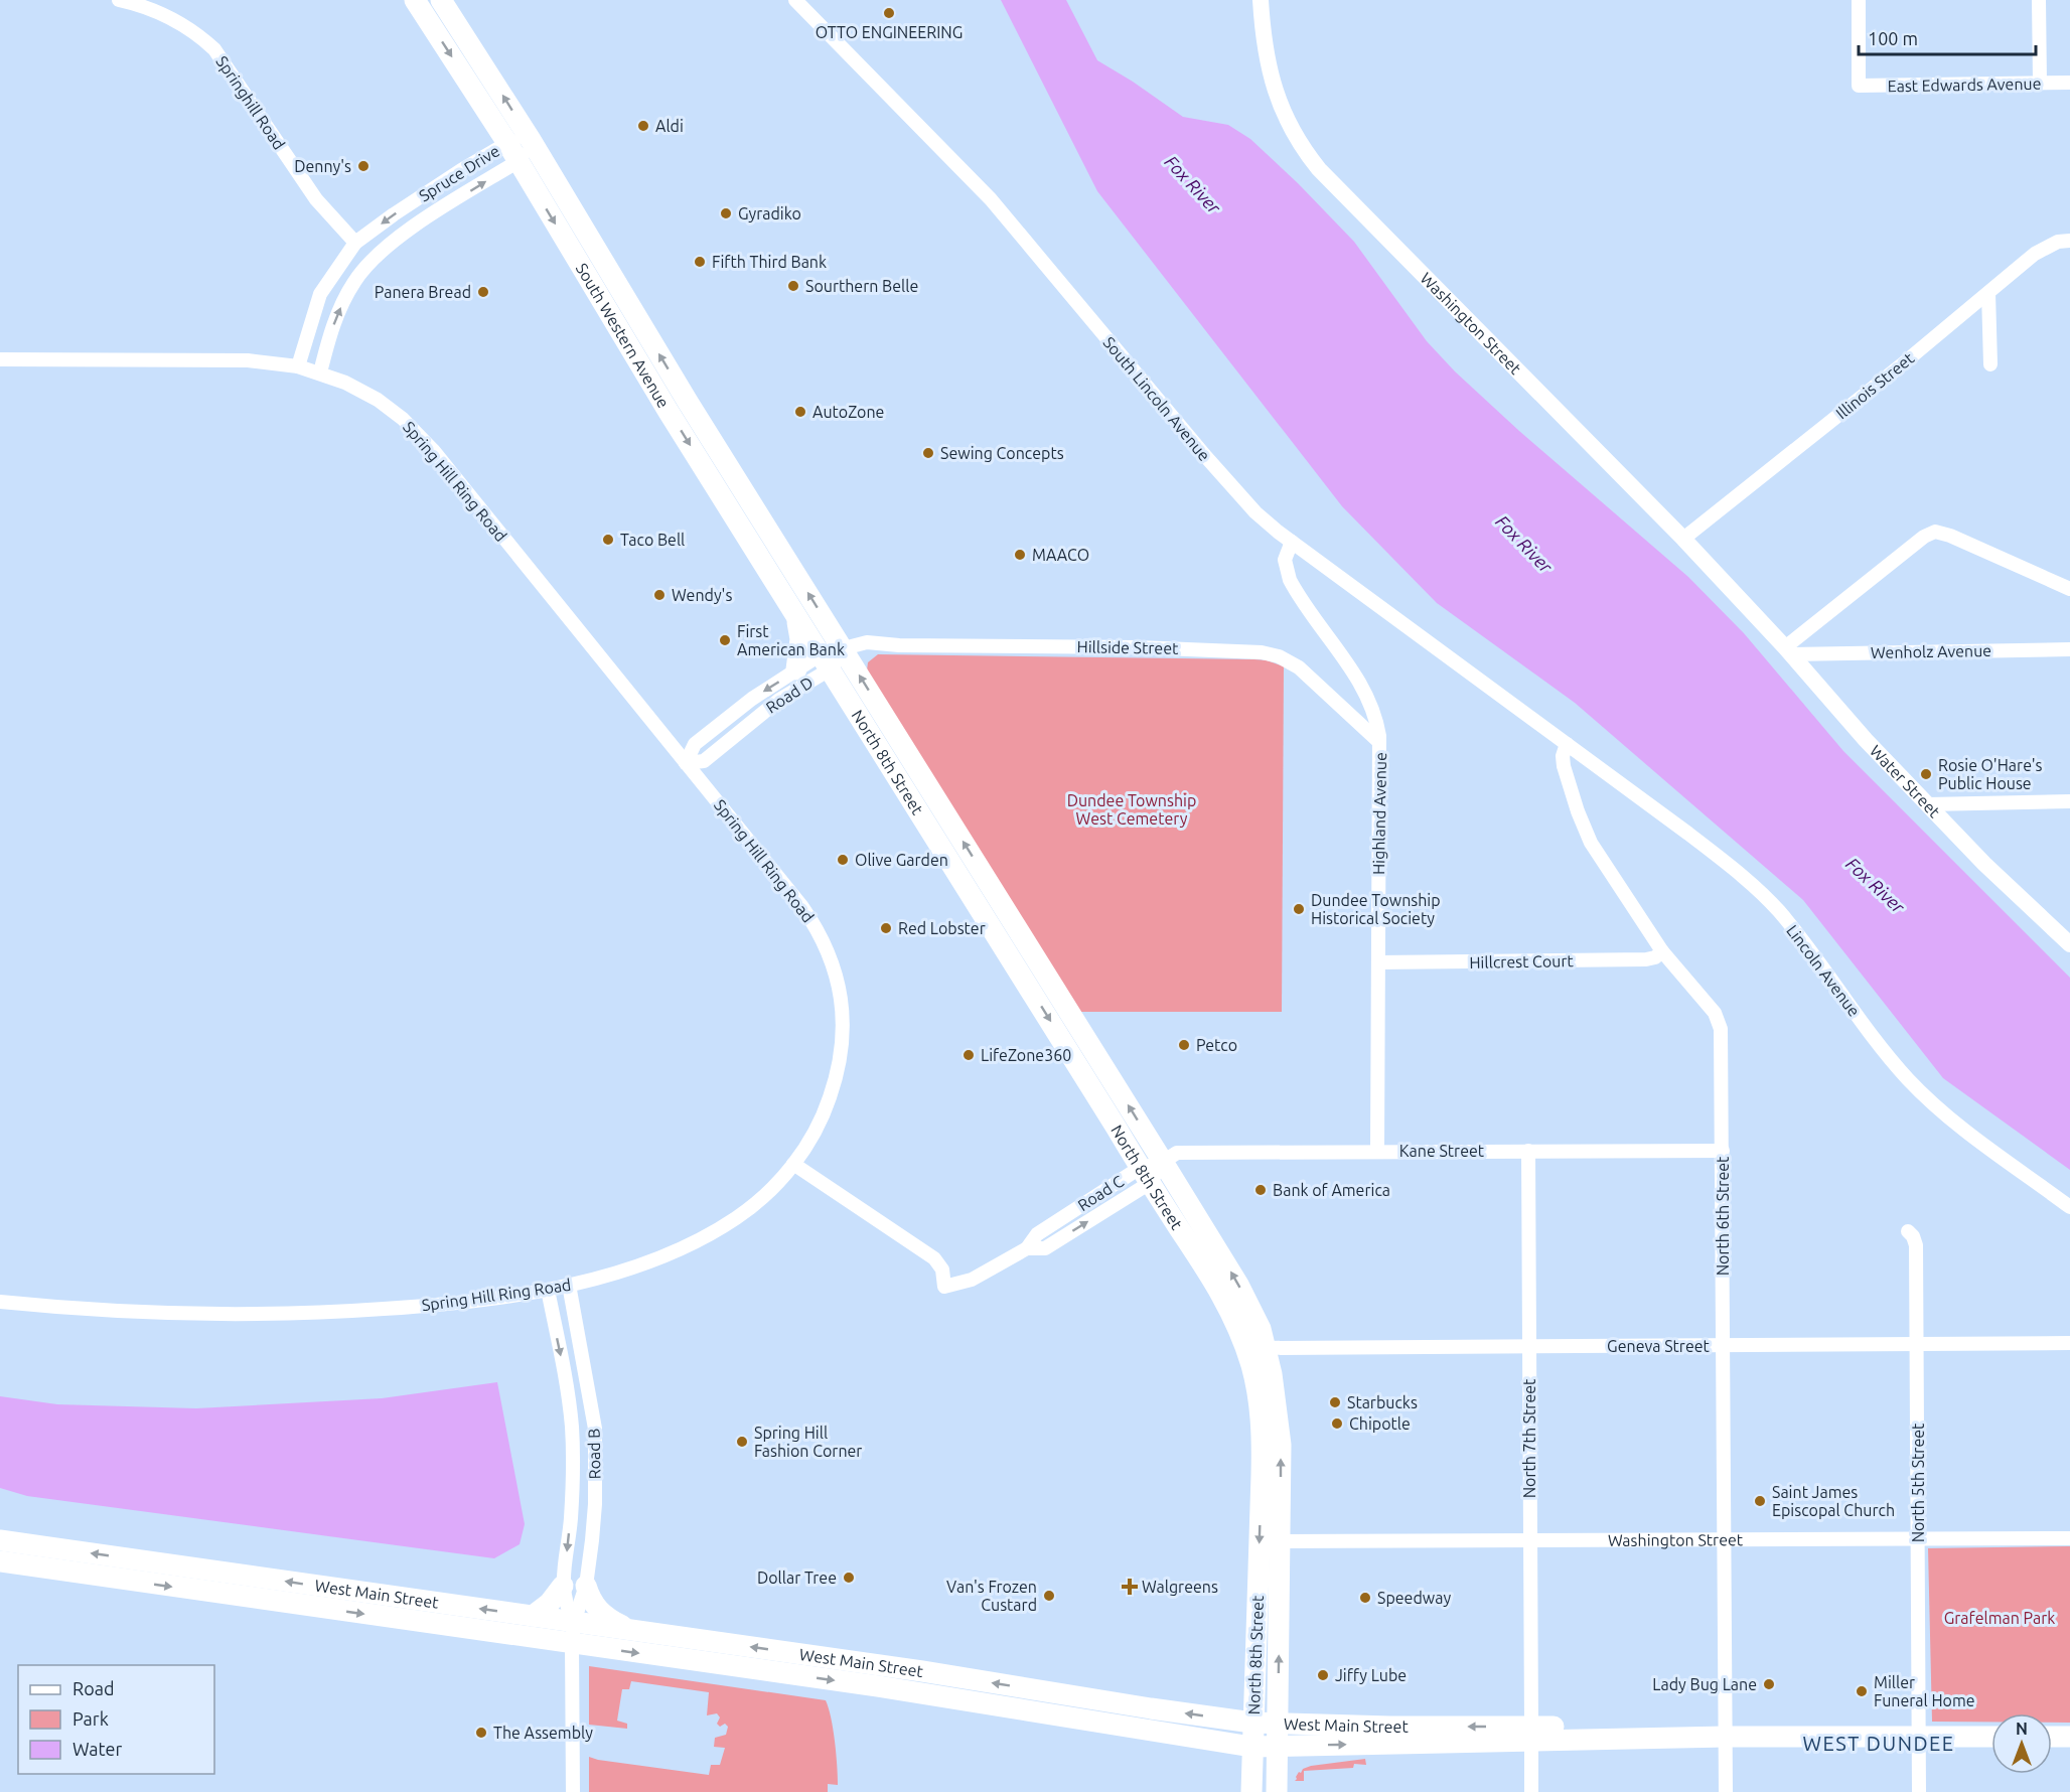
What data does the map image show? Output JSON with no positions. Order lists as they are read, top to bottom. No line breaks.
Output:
{"streets":{"main road":["South Western Avenue","North 8th Street","West Main Street"],"street":["East Edwards Avenue","Springhill Road","Spruce Drive","Washington Street","Illinois Street","South Lincoln Avenue","Spring Hill Ring Road","Hillside Street","Wenholz Avenue","Road D","Water Street","Highland Avenue","Hillcrest Court","Lincoln Avenue","Kane Street","Road C","North 6th Street","Geneva Street","North 7th Street","Road B","North 5th Street"]},"crossings":[["Springhill Road","Spruce Drive"],["Spruce Drive","South Western Avenue"],["Spruce Drive","Spring Hill Ring Road"],["Washington Street","Illinois Street"],["Washington Street","North 8th Street"],["Washington Street","Water Street"],["Washington Street","North 6th Street"],["Washington Street","North 7th Street"],["Washington Street","North 5th Street"],["South Western Avenue","Hillside Street"],["South Western Avenue","Road D"],["South Western Avenue","North 8th Street"],["South Lincoln Avenue","Highland Avenue"],["South Lincoln Avenue","Lincoln Avenue"],["South Lincoln Avenue","North 6th Street"],["Spring Hill Ring Road","Road D"],["Spring Hill Ring Road","Road C"],["Spring Hill Ring Road","Road B"],["Hillside Street","Road D"],["Hillside Street","North 8th Street"],["Hillside Street","Highland Avenue"],["Wenholz Avenue","Water Street"],["Road D","North 8th Street"],["North 8th Street","Kane Street"],["North 8th Street","Road C"],["North 8th Street","Geneva Street"],["North 8th Street","West Main Street"],["Highland Avenue","Hillcrest Court"],["Highland Avenue","Kane Street"],["Hillcrest Court","North 6th Street"],["Lincoln Avenue","North 6th Street"],["Kane Street","Road C"],["Kane Street","North 6th Street"],["Kane Street","North 7th Street"],["North 6th Street","Geneva Street"],["North 6th Street","West Main Street"],["Geneva Street","North 7th Street"],["Geneva Street","North 5th Street"],["North 7th Street","West Main Street"],["Road B","West Main Street"],["North 5th Street","West Main Street"]],"districts":["WEST DUNDEE"],"water":["Fox River"],"parks":["Dundee Township West Cemetery","Grafelman Park"],"places":{"other":["OTTO ENGINEERING","Aldi","Denny's","Gyradiko","Fifth Third Bank","Sourthern Belle","Panera Bread","AutoZone","Sewing Concepts","Taco Bell","MAACO","Wendy's","First American Bank","Rosie O'Hare's Public House","Olive Garden","Dundee Township Historical Society","Red Lobster","Petco","LifeZone360","Bank of America","Starbucks","Chipotle","Spring Hill Fashion Corner","Saint James Episcopal Church","Dollar Tree","Van's Frozen Custard","Speedway","Jiffy Lube","Lady Bug Lane","Miller Funeral Home","The Assembly"],"health":["Walgreens"]},"legend":["Road","Park","Water"],"scale_bar":"100 m","north":"top"}
